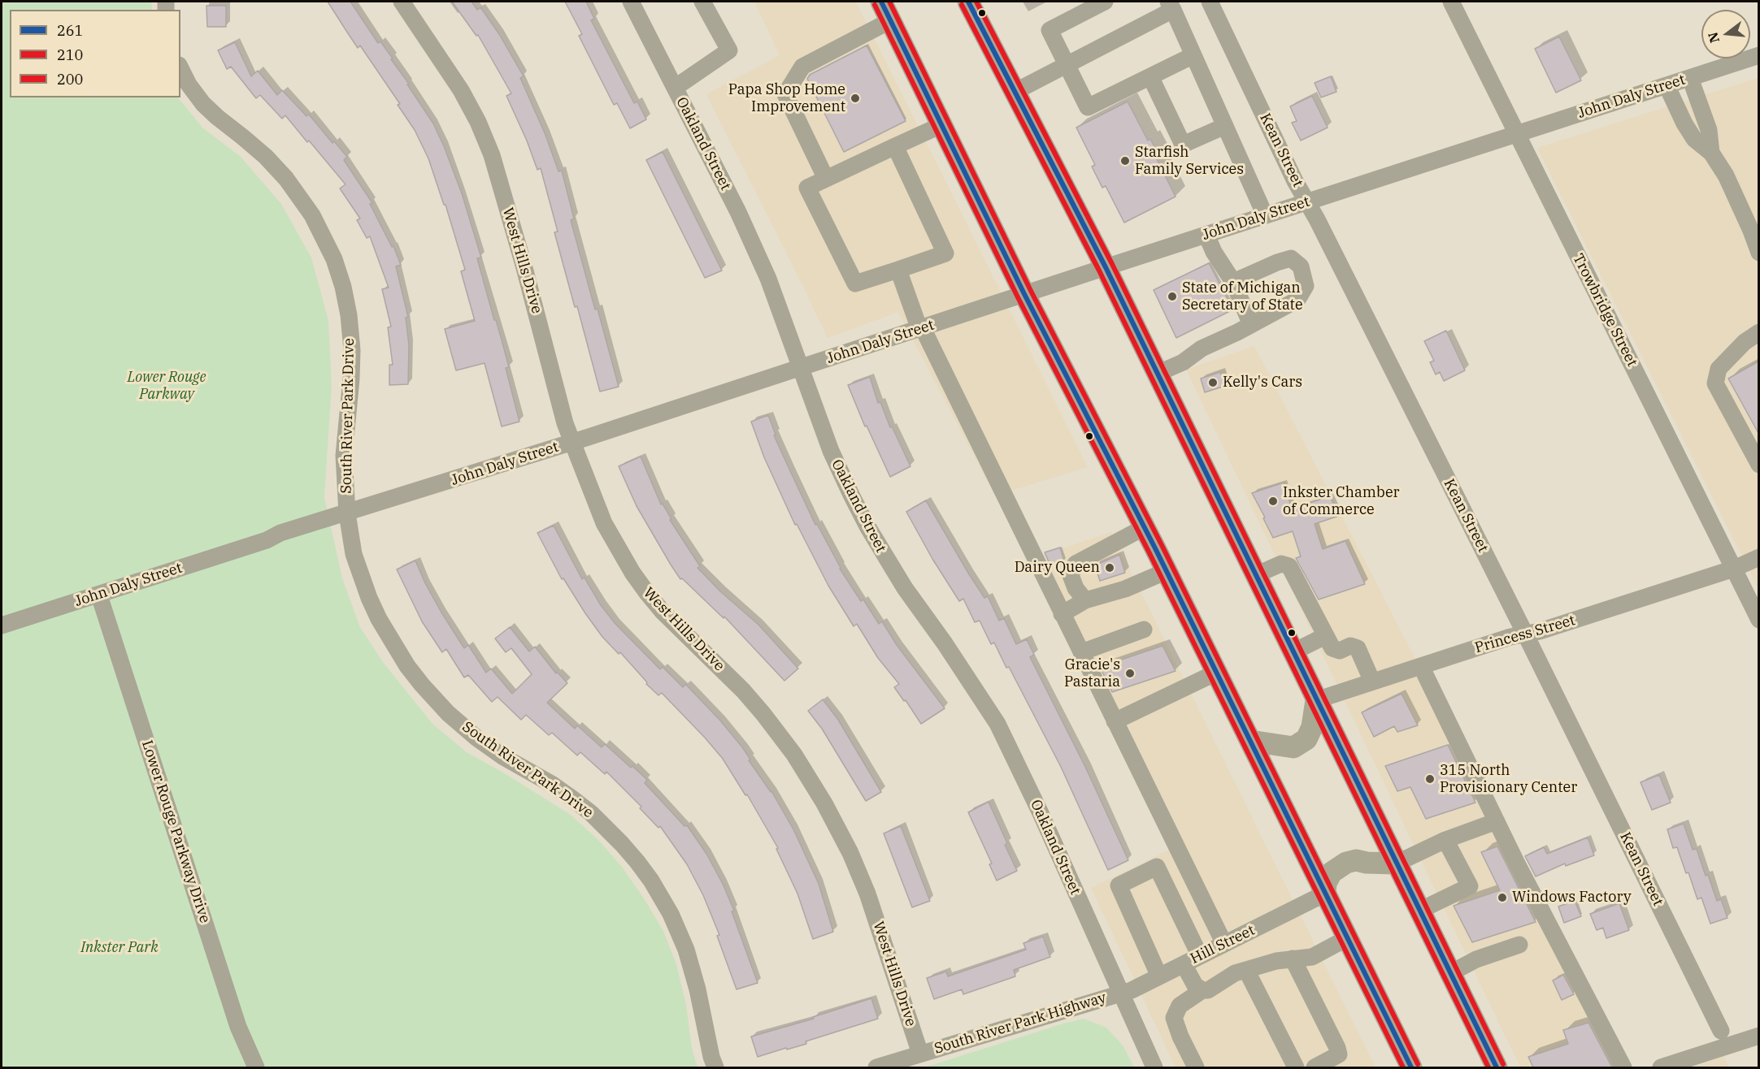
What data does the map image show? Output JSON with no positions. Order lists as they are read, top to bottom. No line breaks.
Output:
{"streets":{"street":["John Daly Street","Oakland Street","Kean Street","West Hills Drive","Trowbridge Street","South River Park Drive","Princess Street","Lower Rouge Parkway Drive","Hill Street","South River Park Highway"]},"crossings":[["John Daly Street","Oakland Street"],["John Daly Street","Kean Street"],["John Daly Street","West Hills Drive"],["John Daly Street","Trowbridge Street"],["John Daly Street","South River Park Drive"],["John Daly Street","Lower Rouge Parkway Drive"],["Oakland Street","Hill Street"],["Oakland Street","South River Park Highway"],["Kean Street","Princess Street"],["West Hills Drive","South River Park Highway"],["Trowbridge Street","Princess Street"],["Hill Street","South River Park Highway"]],"parks":["Lower Rouge Parkway","Inkster Park"],"places":["Papa Shop Home Improvement","Starfish Family Services","State of Michigan Secretary of State","Kelly's Cars","Inkster Chamber of Commerce","Dairy Queen","Gracie's Pastaria","315 North Provisionary Center","Windows Factory"],"lines":["transit line 261","transit line 200","transit line 210"],"legend":["261","210","200"],"north":"left"}
